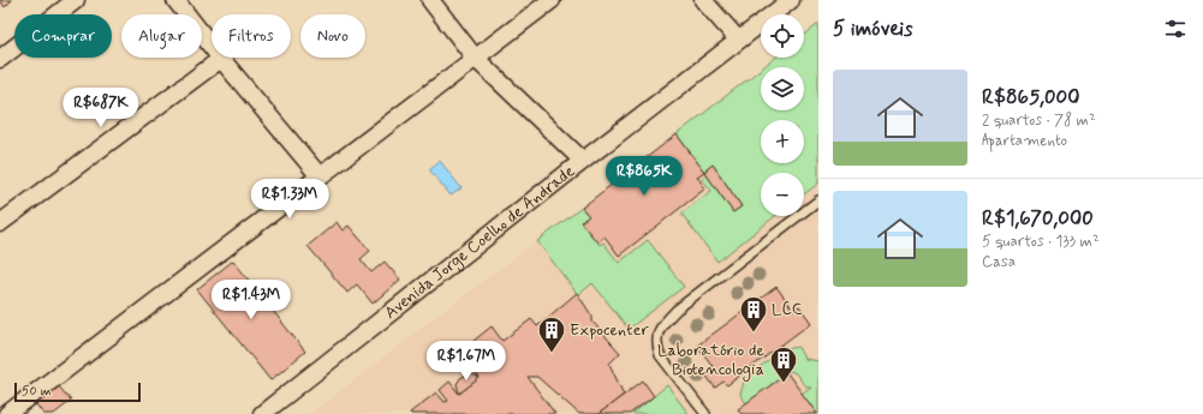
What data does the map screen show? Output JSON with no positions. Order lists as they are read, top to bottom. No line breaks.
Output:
{"streets":{"street":["Avenida Jorge Coelho de Andrade"]},"places":{"building":["LCC","Expocenter","Laboratório de Biotencologia"]},"scale_bar":"50 m","page":{"heading":"5 imóveis","map_buttons":["+","−"],"chip":["Comprar","Alugar","Filtros","Novo"],"list":[{"name":"R$865,000","note":"2 quartos · 78 m² · Apartamento"},{"name":"R$1,670,000","note":"5 quartos · 133 m² · Casa"}],"price":["R$687K","R$865K","R$1.33M","R$1.43M","R$1.67M"],"scale":"50 m"}}
